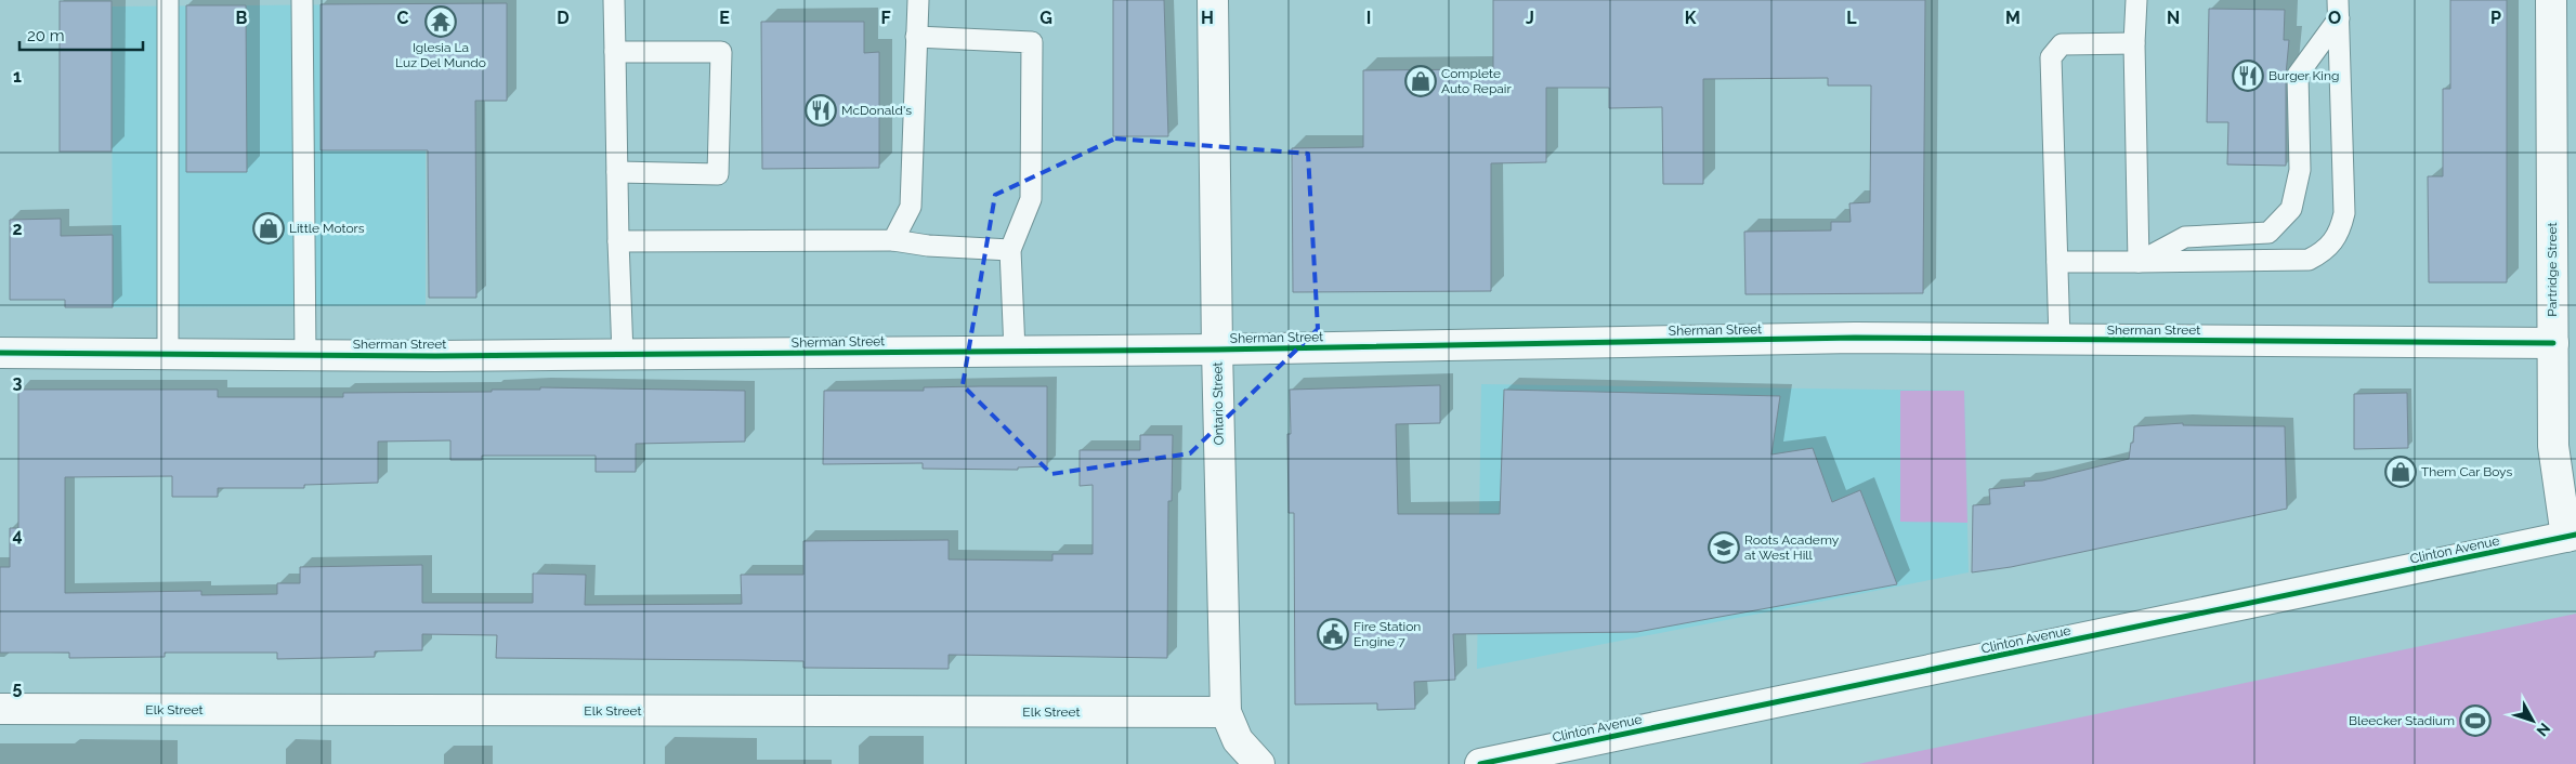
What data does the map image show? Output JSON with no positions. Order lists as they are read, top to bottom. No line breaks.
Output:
{"streets":{"street":["Partridge Street","Sherman Street","Ontario Street","Clinton Avenue","Elk Street"]},"crossings":[["Partridge Street","Sherman Street"],["Partridge Street","Clinton Avenue"],["Sherman Street","Ontario Street"],["Ontario Street","Elk Street"]],"places":{"temple":["Iglesia La Luz Del Mundo"],"restaurant":["Burger King","McDonald's"],"shop":["Complete Auto Repair","Little Motors","Them Car Boys"],"school or university":["Roots Academy at West Hill"],"public building":["Fire Station Engine 7"],"sports":["Bleecker Stadium"]},"scale_bar":"20 m","north":"bottom right","grid":{"columns":["B","C","D","E","F","G","H","I","J","K","L","M","N","O","P"],"rows":["1","2","3","4","5"]}}
